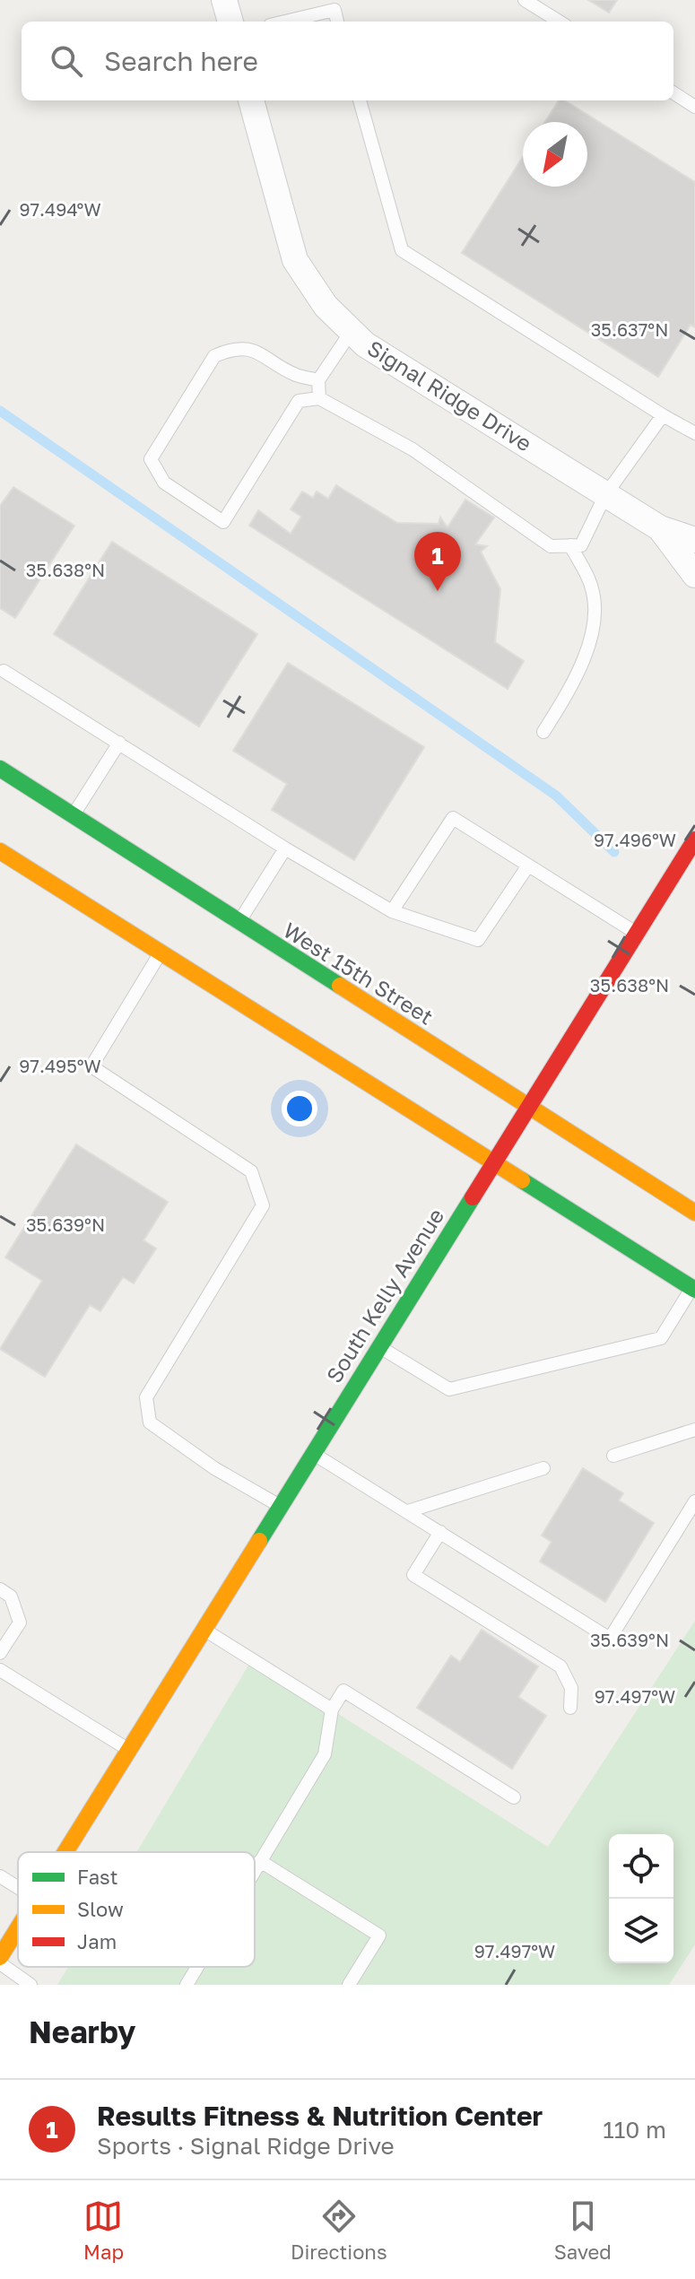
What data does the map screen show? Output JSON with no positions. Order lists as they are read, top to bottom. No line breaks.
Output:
{"streets":{"main road":["West 15th Street","South Kelly Avenue"],"street":["Signal Ridge Drive"]},"crossings":[["West 15th Street","South Kelly Avenue"]],"legend":["Fast","Slow","Jam"],"north":"bottom left","page":{"search":"Search here","pins":"1","heading":"Nearby","list":[{"mark":"1","name":"Results Fitness & Nutrition Center","note":"Sports · Signal Ridge Drive","value":"110 m"}],"nav":["Map","Directions","Saved"]},"coordinates":["97.494°W","35.637°N","35.638°N","97.496°W","97.495°W","35.639°N","97.497°W"]}
